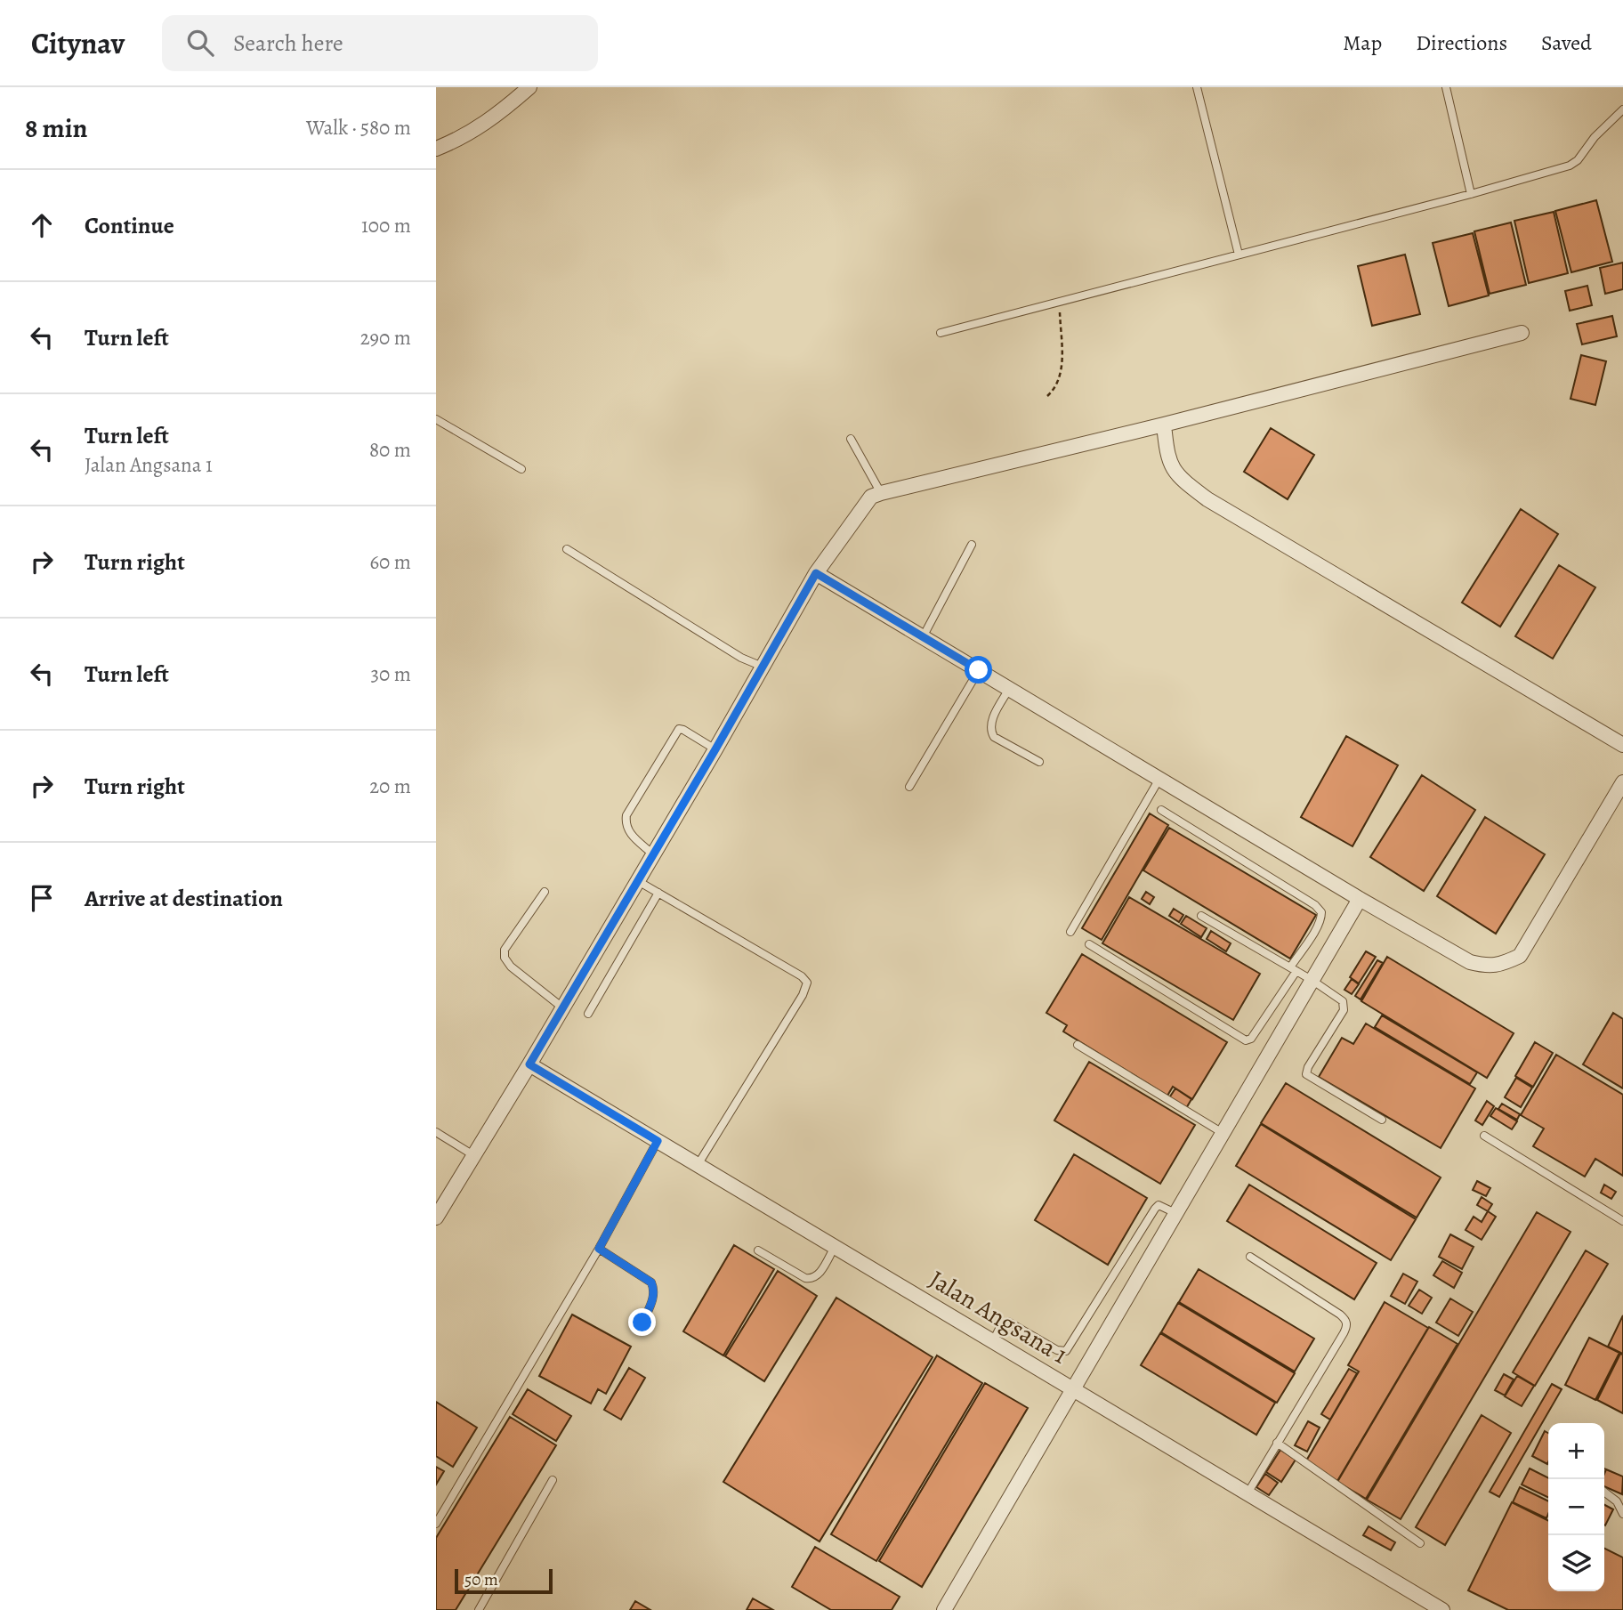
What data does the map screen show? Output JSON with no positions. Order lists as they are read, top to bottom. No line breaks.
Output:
{"streets":{"street":["Jalan Angsana 1"]},"scale_bar":"50 m","page":{"header":"Citynav","search":"Search here","nav":["Map","Directions","Saved"],"heading":["8 min","Walk · 580 m"],"list":[["Continue","100 m"],["Turn left","290 m"],["Turn left","Jalan Angsana 1","80 m"],["Turn right","60 m"],["Turn left","30 m"],["Turn right","20 m"],"Arrive at destination"],"map_buttons":["+","−"],"scale":"50 m"}}
